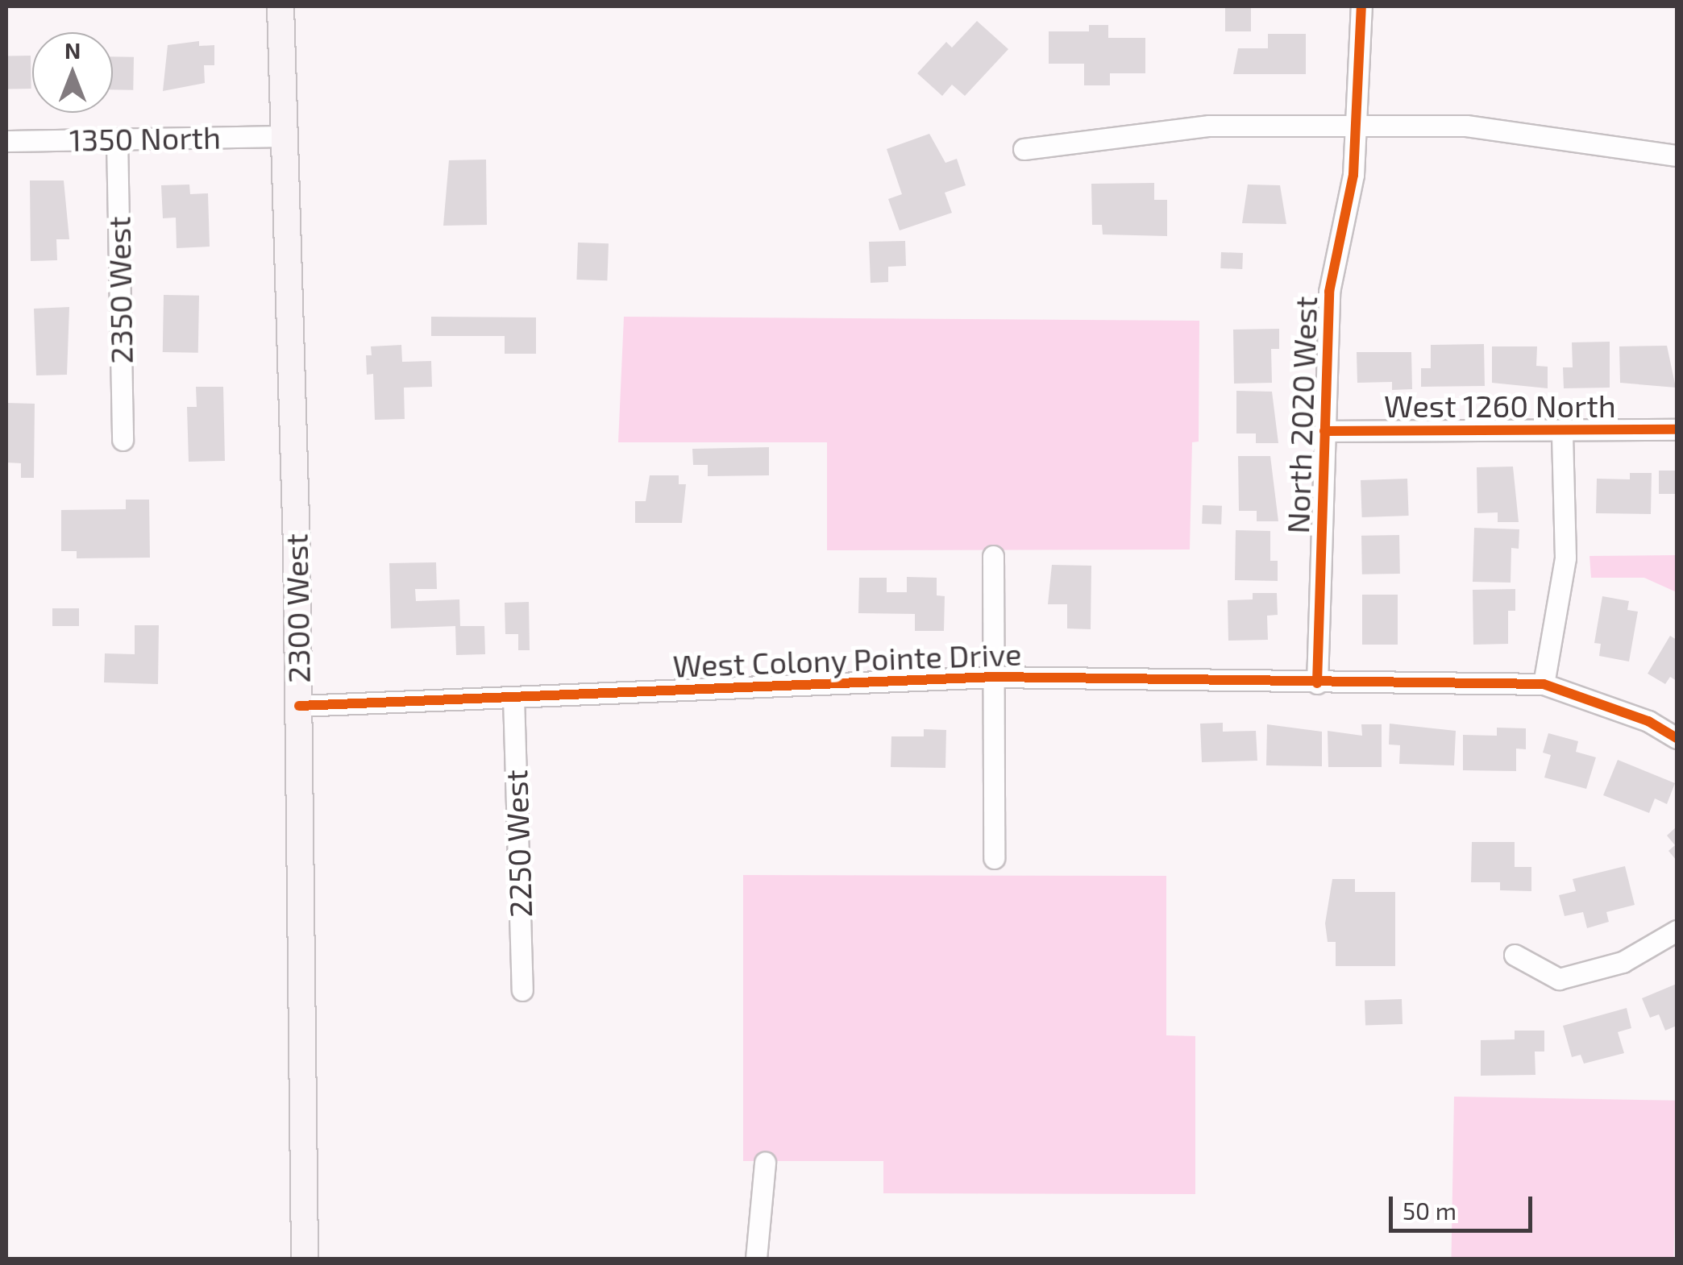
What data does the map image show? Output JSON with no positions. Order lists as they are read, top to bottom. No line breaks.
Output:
{"streets":{"main road":["2300 West"],"street":["1350 North","2350 West","West 1260 North","North 2020 West","West Colony Pointe Drive","2250 West"]},"crossings":[["1350 North","2350 West"],["1350 North","2300 West"],["West 1260 North","North 2020 West"],["North 2020 West","West Colony Pointe Drive"],["2300 West","West Colony Pointe Drive"],["West Colony Pointe Drive","2250 West"]],"scale_bar":"50 m","north":"top"}
